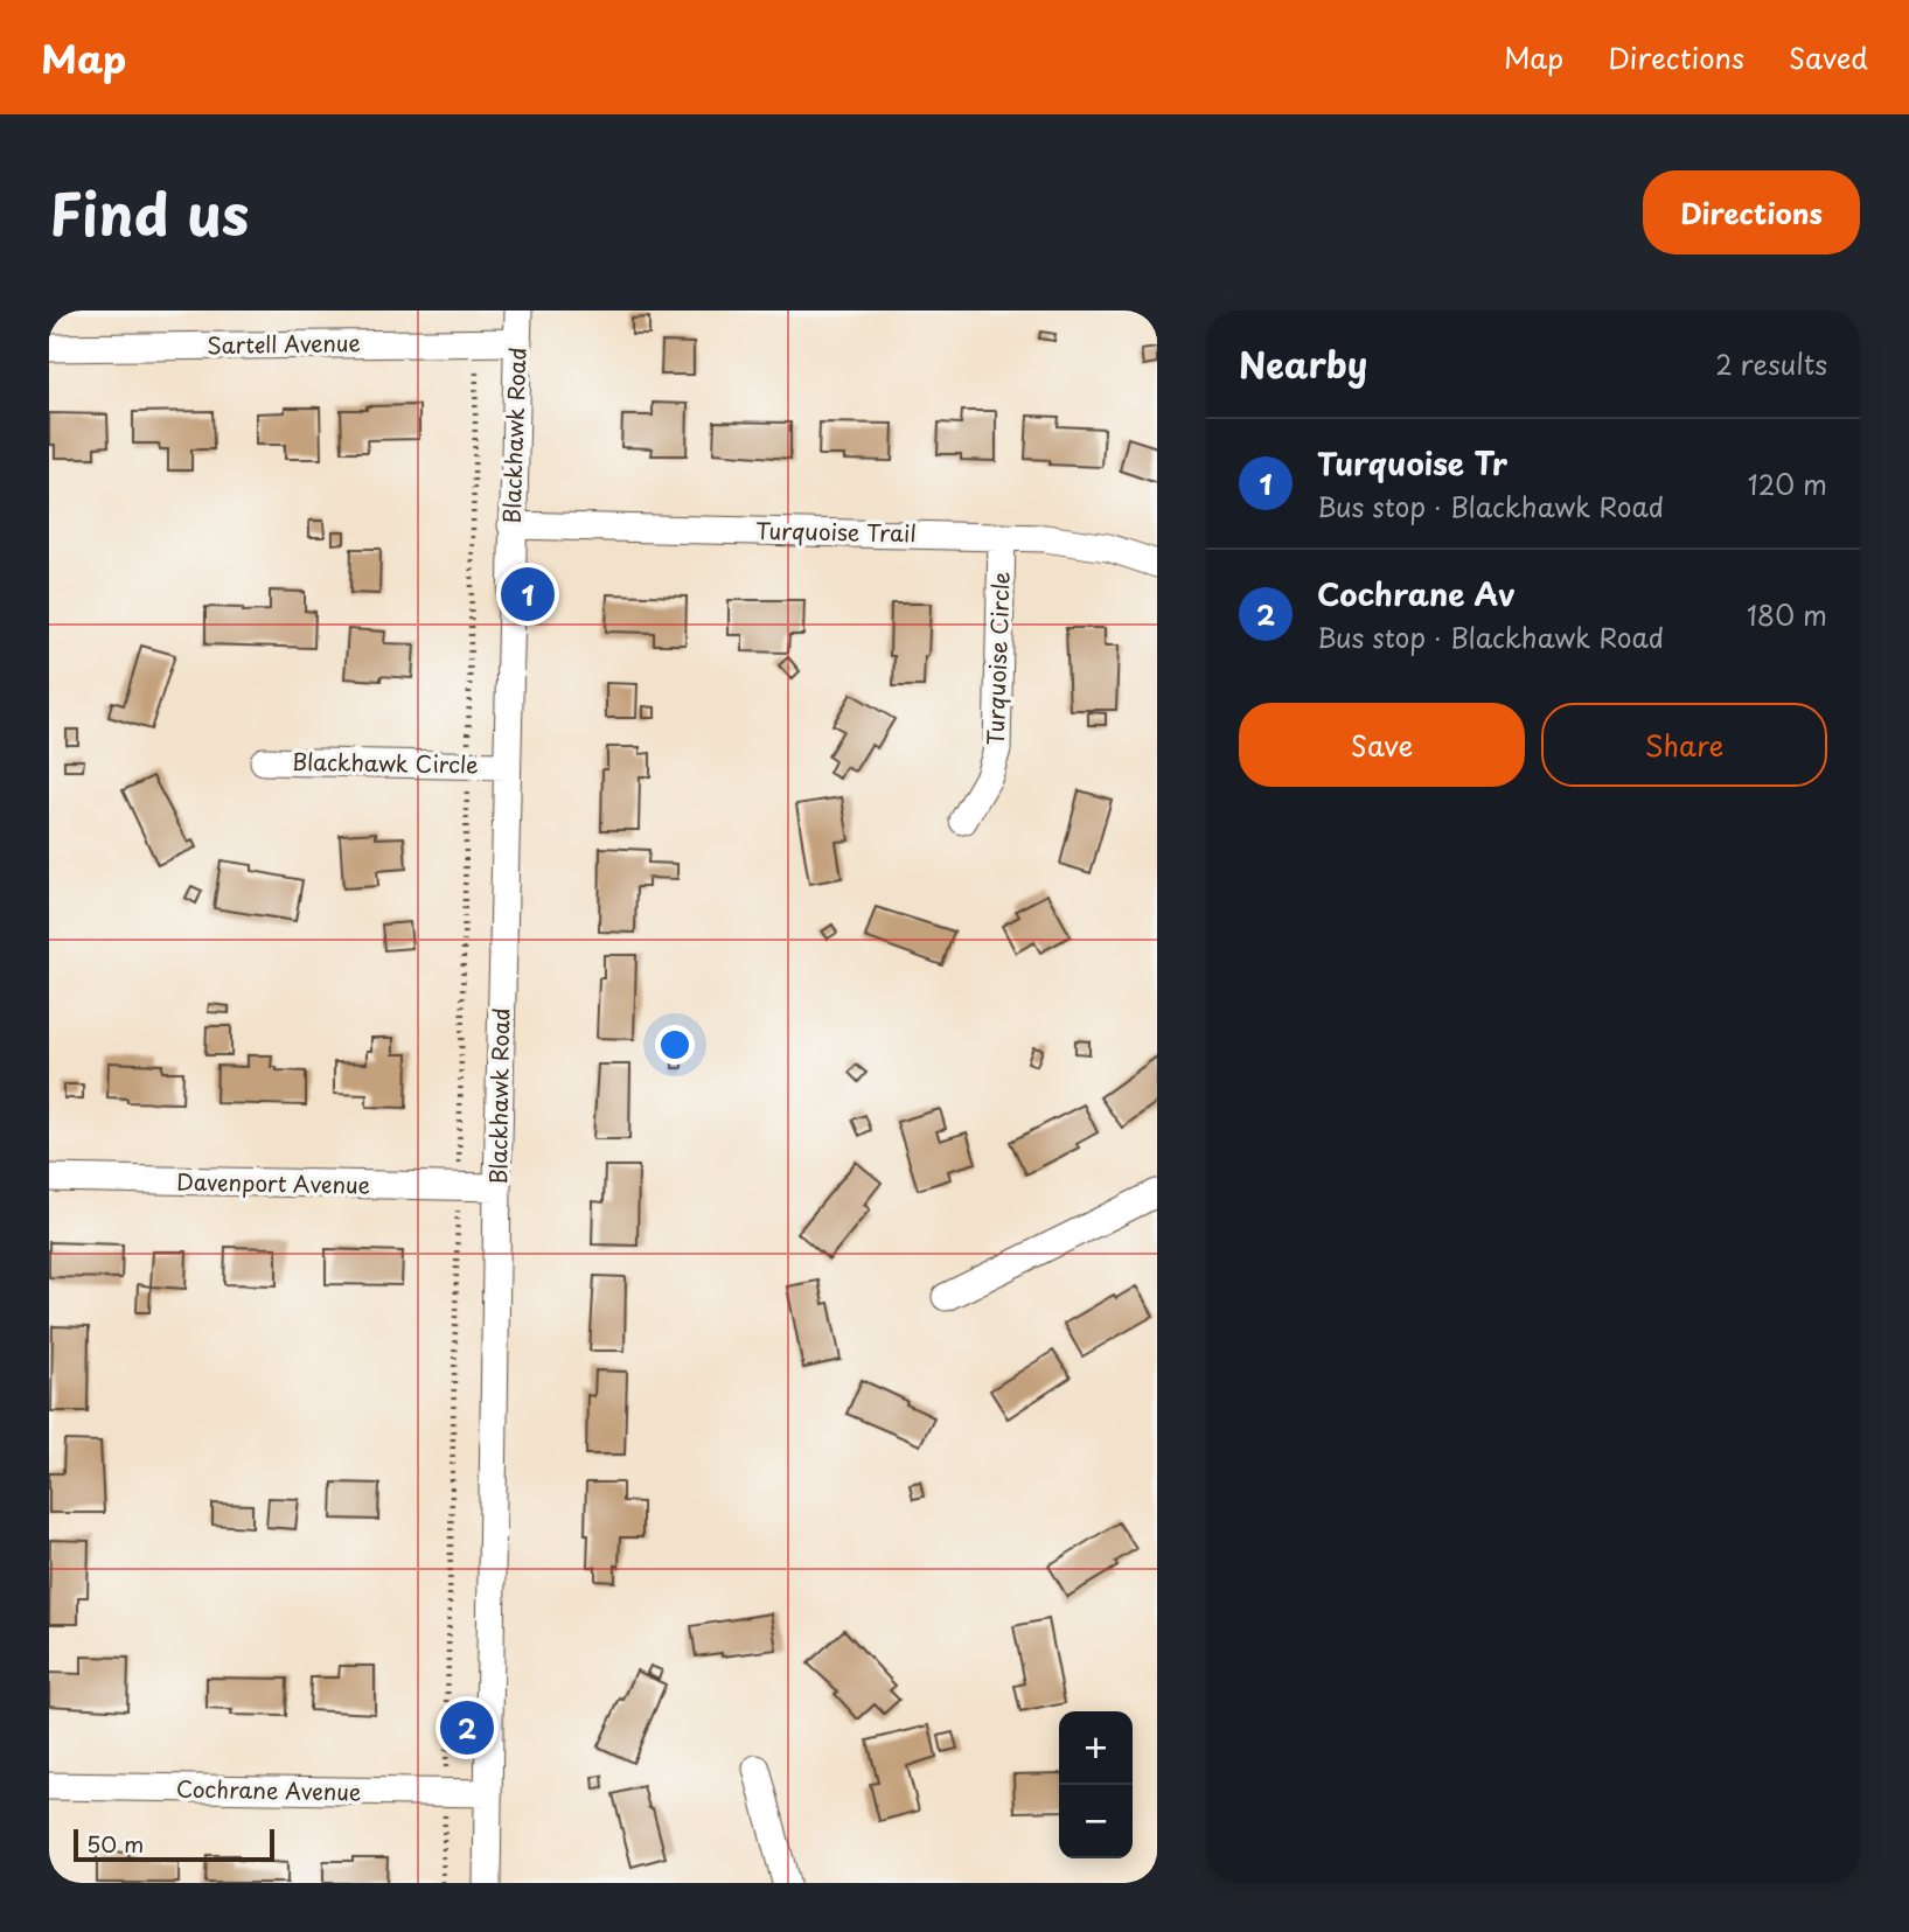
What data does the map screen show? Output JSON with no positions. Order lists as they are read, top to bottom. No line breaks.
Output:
{"streets":{"street":["Sartell Avenue","Blackhawk Road","Turquoise Trail","Turquoise Circle","Blackhawk Circle","Davenport Avenue","Cochrane Avenue"]},"crossings":[["Sartell Avenue","Blackhawk Road"],["Blackhawk Road","Turquoise Trail"],["Blackhawk Road","Blackhawk Circle"],["Blackhawk Road","Davenport Avenue"],["Blackhawk Road","Cochrane Avenue"],["Turquoise Trail","Turquoise Circle"]],"scale_bar":"50 m","page":{"header":"Map","nav":["Map","Directions","Saved"],"title":"Find us","buttons":["Directions",["Save","Share"]],"heading":["Nearby","2 results"],"list":[{"mark":"1","name":"Turquoise Tr","note":"Bus stop · Blackhawk Road","value":"120 m"},{"mark":"2","name":"Cochrane Av","note":"Bus stop · Blackhawk Road","value":"180 m"}],"pins":["1","2"],"map_buttons":["+","−"],"scale":"50 m"}}
